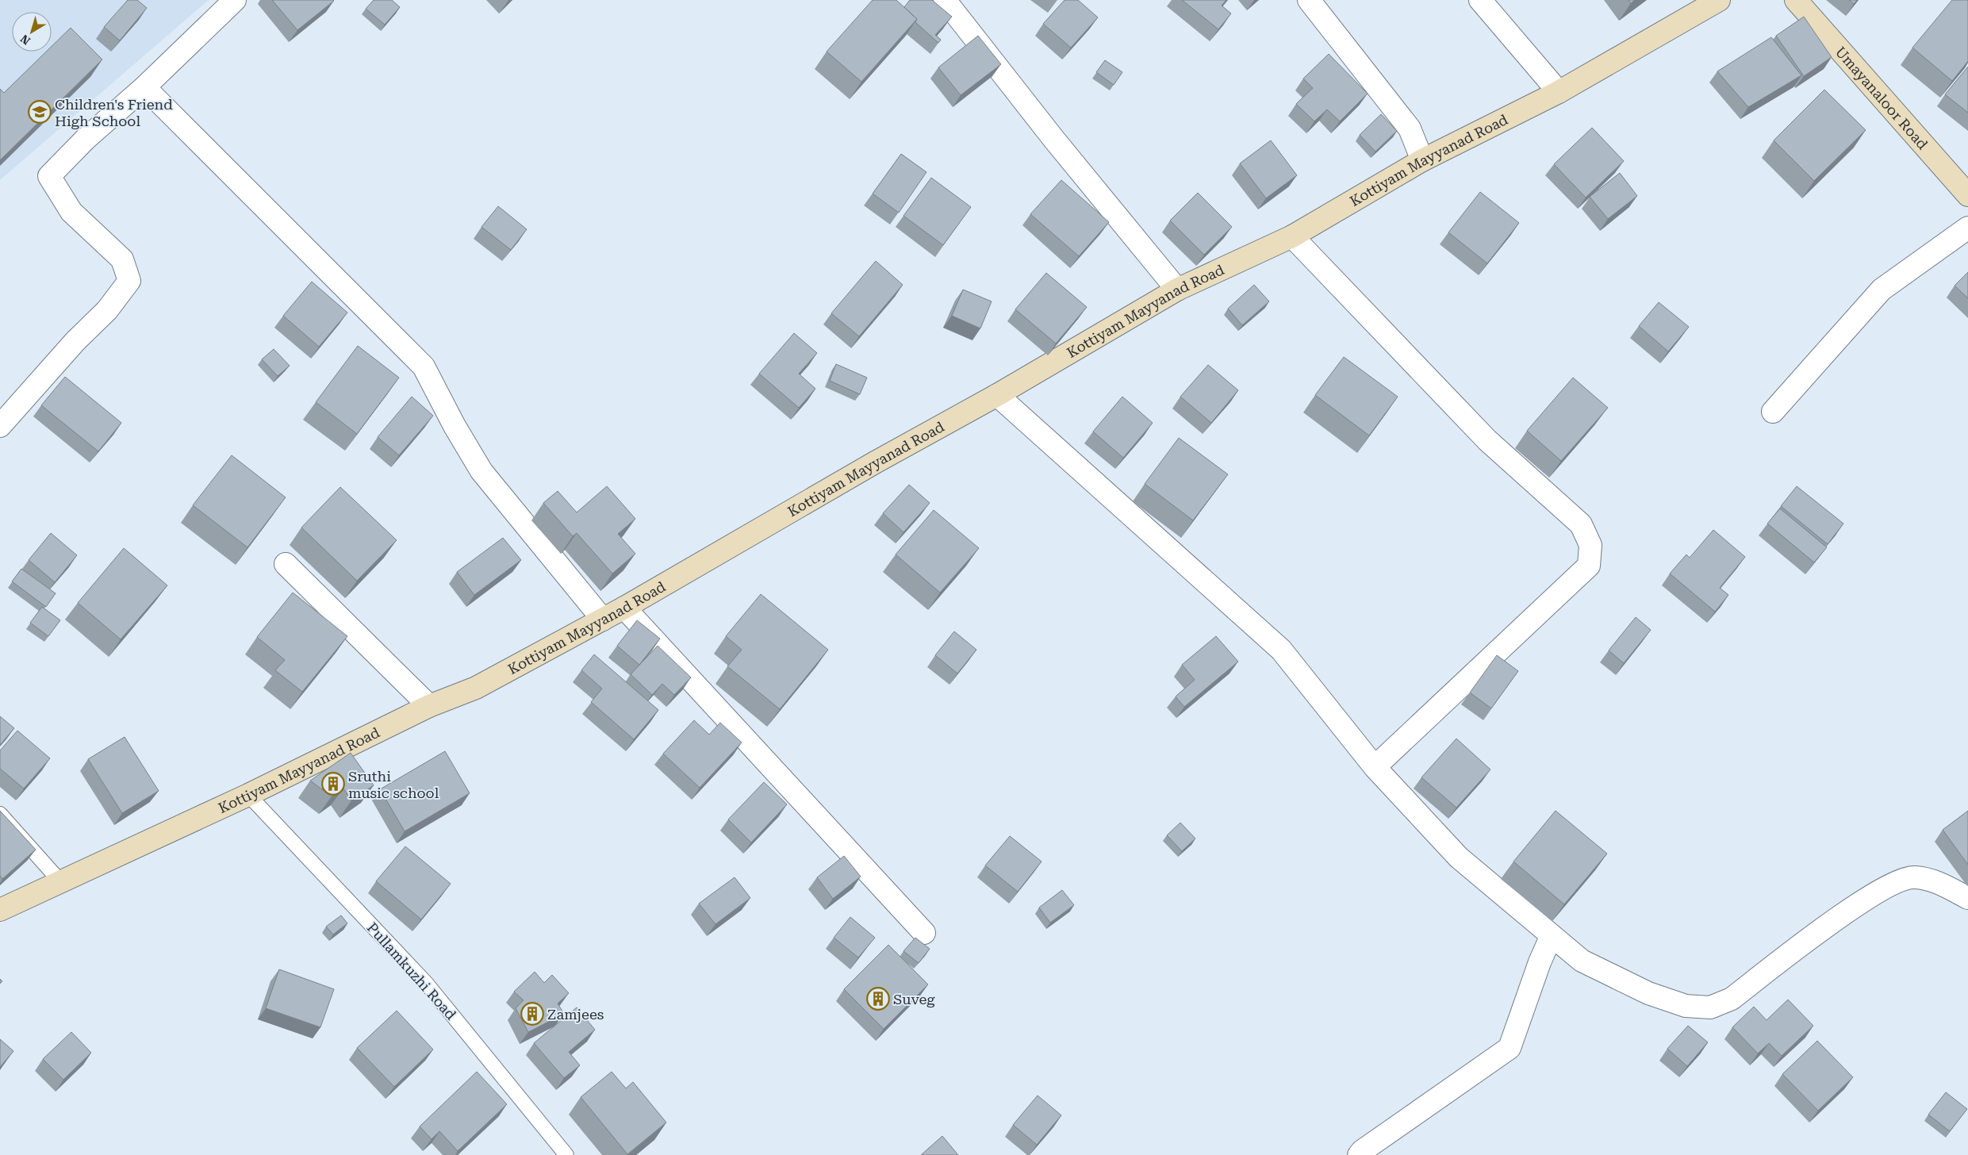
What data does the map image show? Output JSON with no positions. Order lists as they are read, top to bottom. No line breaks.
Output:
{"streets":{"main road":["Umayanaloor Road","Kottiyam Mayyanad Road"],"lane":["Pullamkuzhi Road"]},"crossings":[["Kottiyam Mayyanad Road","Pullamkuzhi Road"]],"places":{"school or university":["Children's Friend High School"],"building":["Sruthi music school","Suveg","Zamjees"]},"north":"bottom left"}
